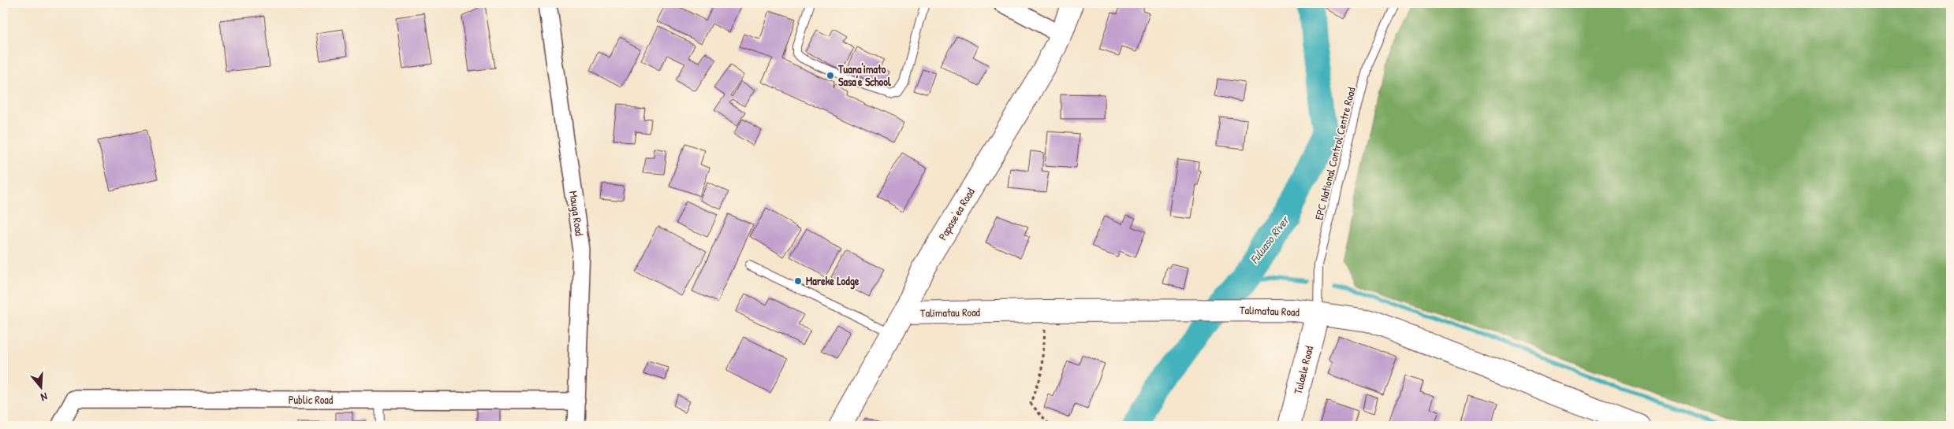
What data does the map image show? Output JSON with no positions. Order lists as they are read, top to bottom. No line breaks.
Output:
{"streets":{"main road":["Papase'ea Road","Talimatau Road","Tulaele Road"],"street":["Mauga Road","Public Road"],"lane":["EPC National Control Centre Road"]},"crossings":[["EPC National Control Centre Road","Talimatau Road"],["EPC National Control Centre Road","Tulaele Road"],["Mauga Road","Public Road"],["Papase'ea Road","Talimatau Road"],["Talimatau Road","Tulaele Road"]],"water":["Fuluaso River"],"places":["Tuana'imato Sasa'e School","Mareke Lodge"],"north":"bottom"}
